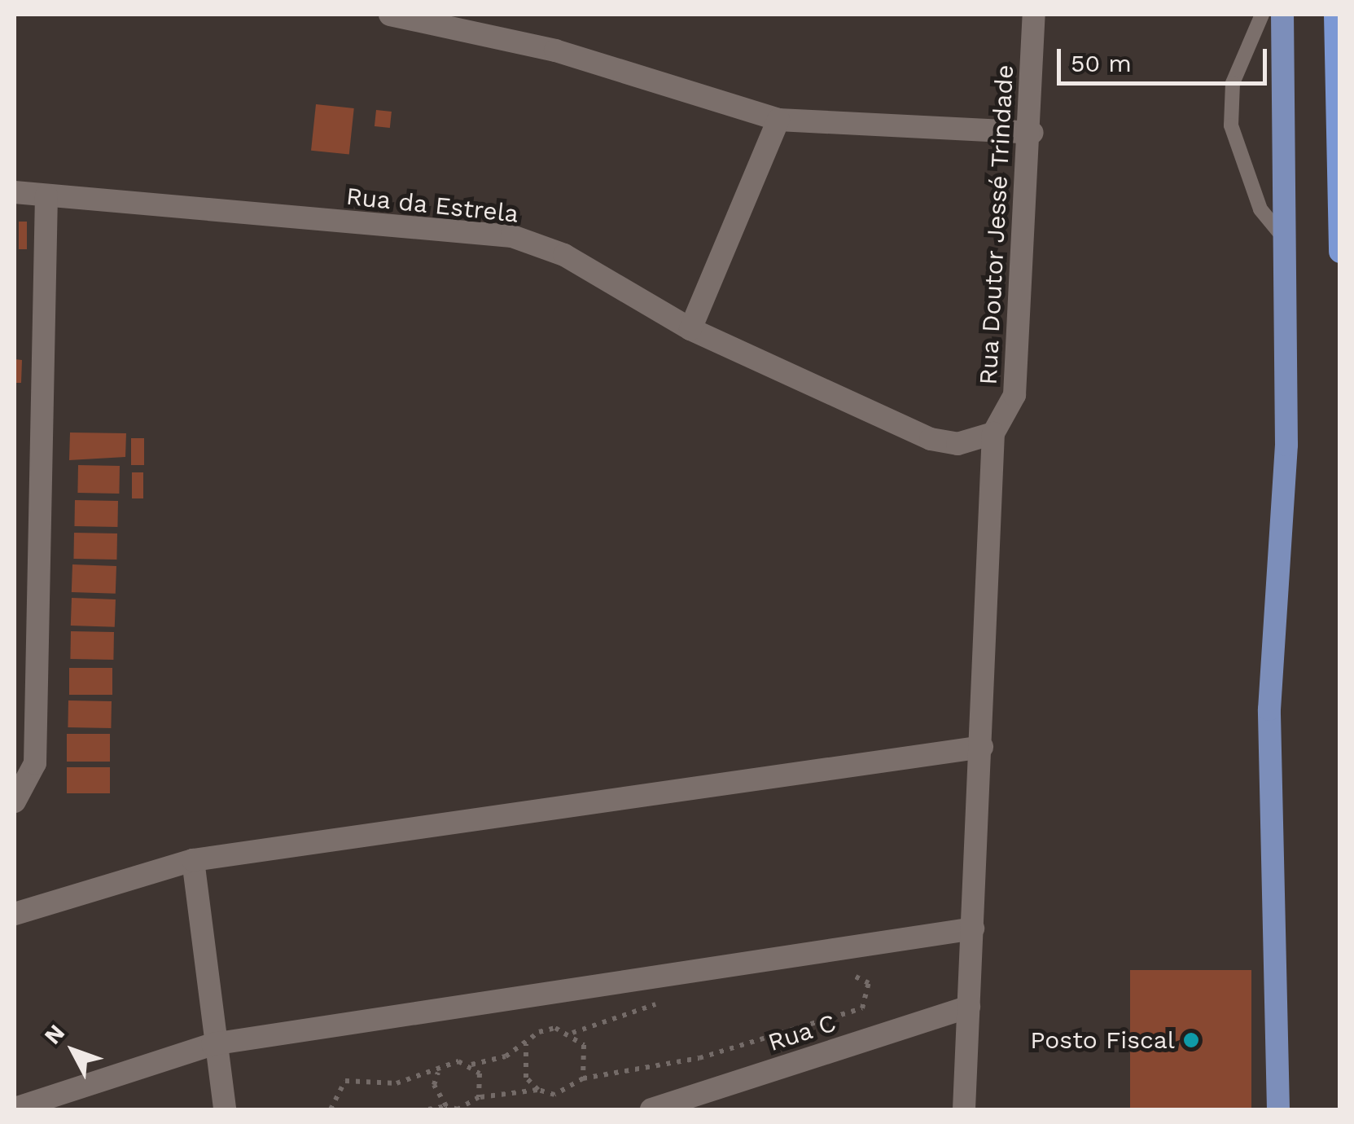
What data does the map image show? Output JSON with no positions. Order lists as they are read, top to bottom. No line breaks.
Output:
{"streets":{"street":["Rua da Estrela","Rua Doutor Jessé Trindade","Rua C"]},"crossings":[["Rua da Estrela","Rua Doutor Jessé Trindade"]],"places":["Posto Fiscal"],"scale_bar":"50 m","north":"top left"}
